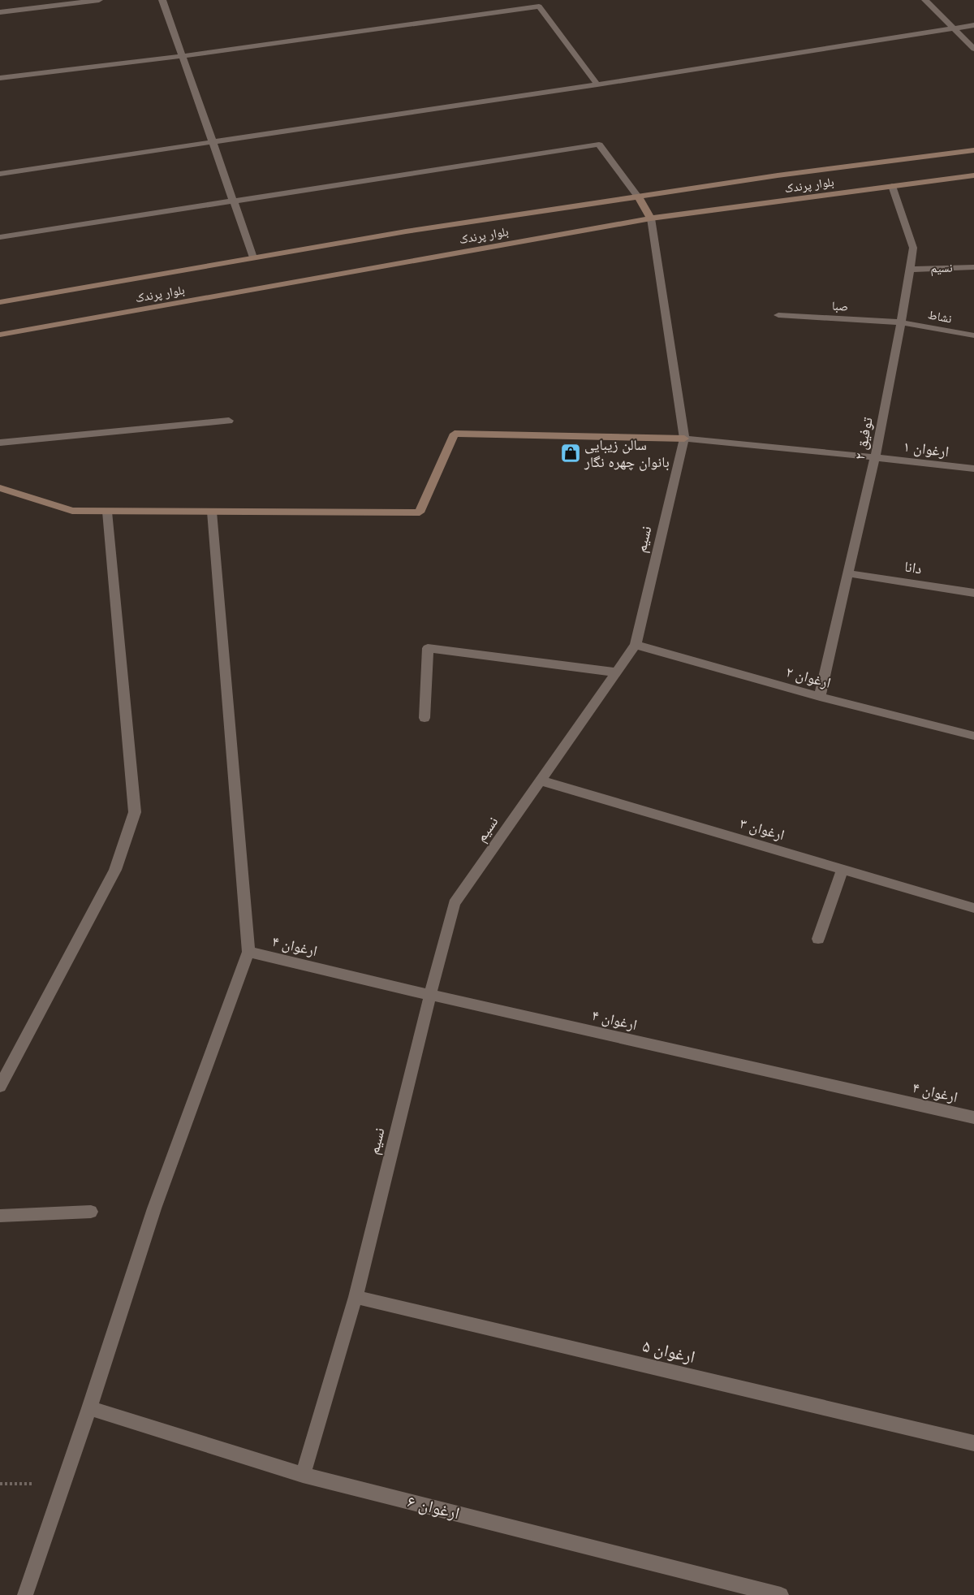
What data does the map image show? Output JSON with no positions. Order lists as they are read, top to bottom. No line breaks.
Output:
{"streets":{"main road":["بلوار پرندک"],"street":["نسیم","صبا","نشاط","توفیق ۲","ارغوان ۱","دانا","ارغوان ۲","ارغوان ۳","ارغوان ۴","ارغوان ۵","ارغوان ۶"]},"crossings":[["بلوار پرندک","نسیم"],["بلوار پرندک","توفیق ۲"],["نسیم","توفیق ۲"],["نسیم","ارغوان ۱"],["نسیم","ارغوان ۲"],["نسیم","ارغوان ۳"],["نسیم","ارغوان ۴"],["نسیم","ارغوان ۵"],["نسیم","ارغوان ۶"],["صبا","نشاط"],["صبا","توفیق ۲"],["نشاط","توفیق ۲"],["توفیق ۲","ارغوان ۱"],["توفیق ۲","دانا"],["توفیق ۲","ارغوان ۲"]],"places":{"shop":["سالن زیبایی بانوان چهره نگار"]}}
